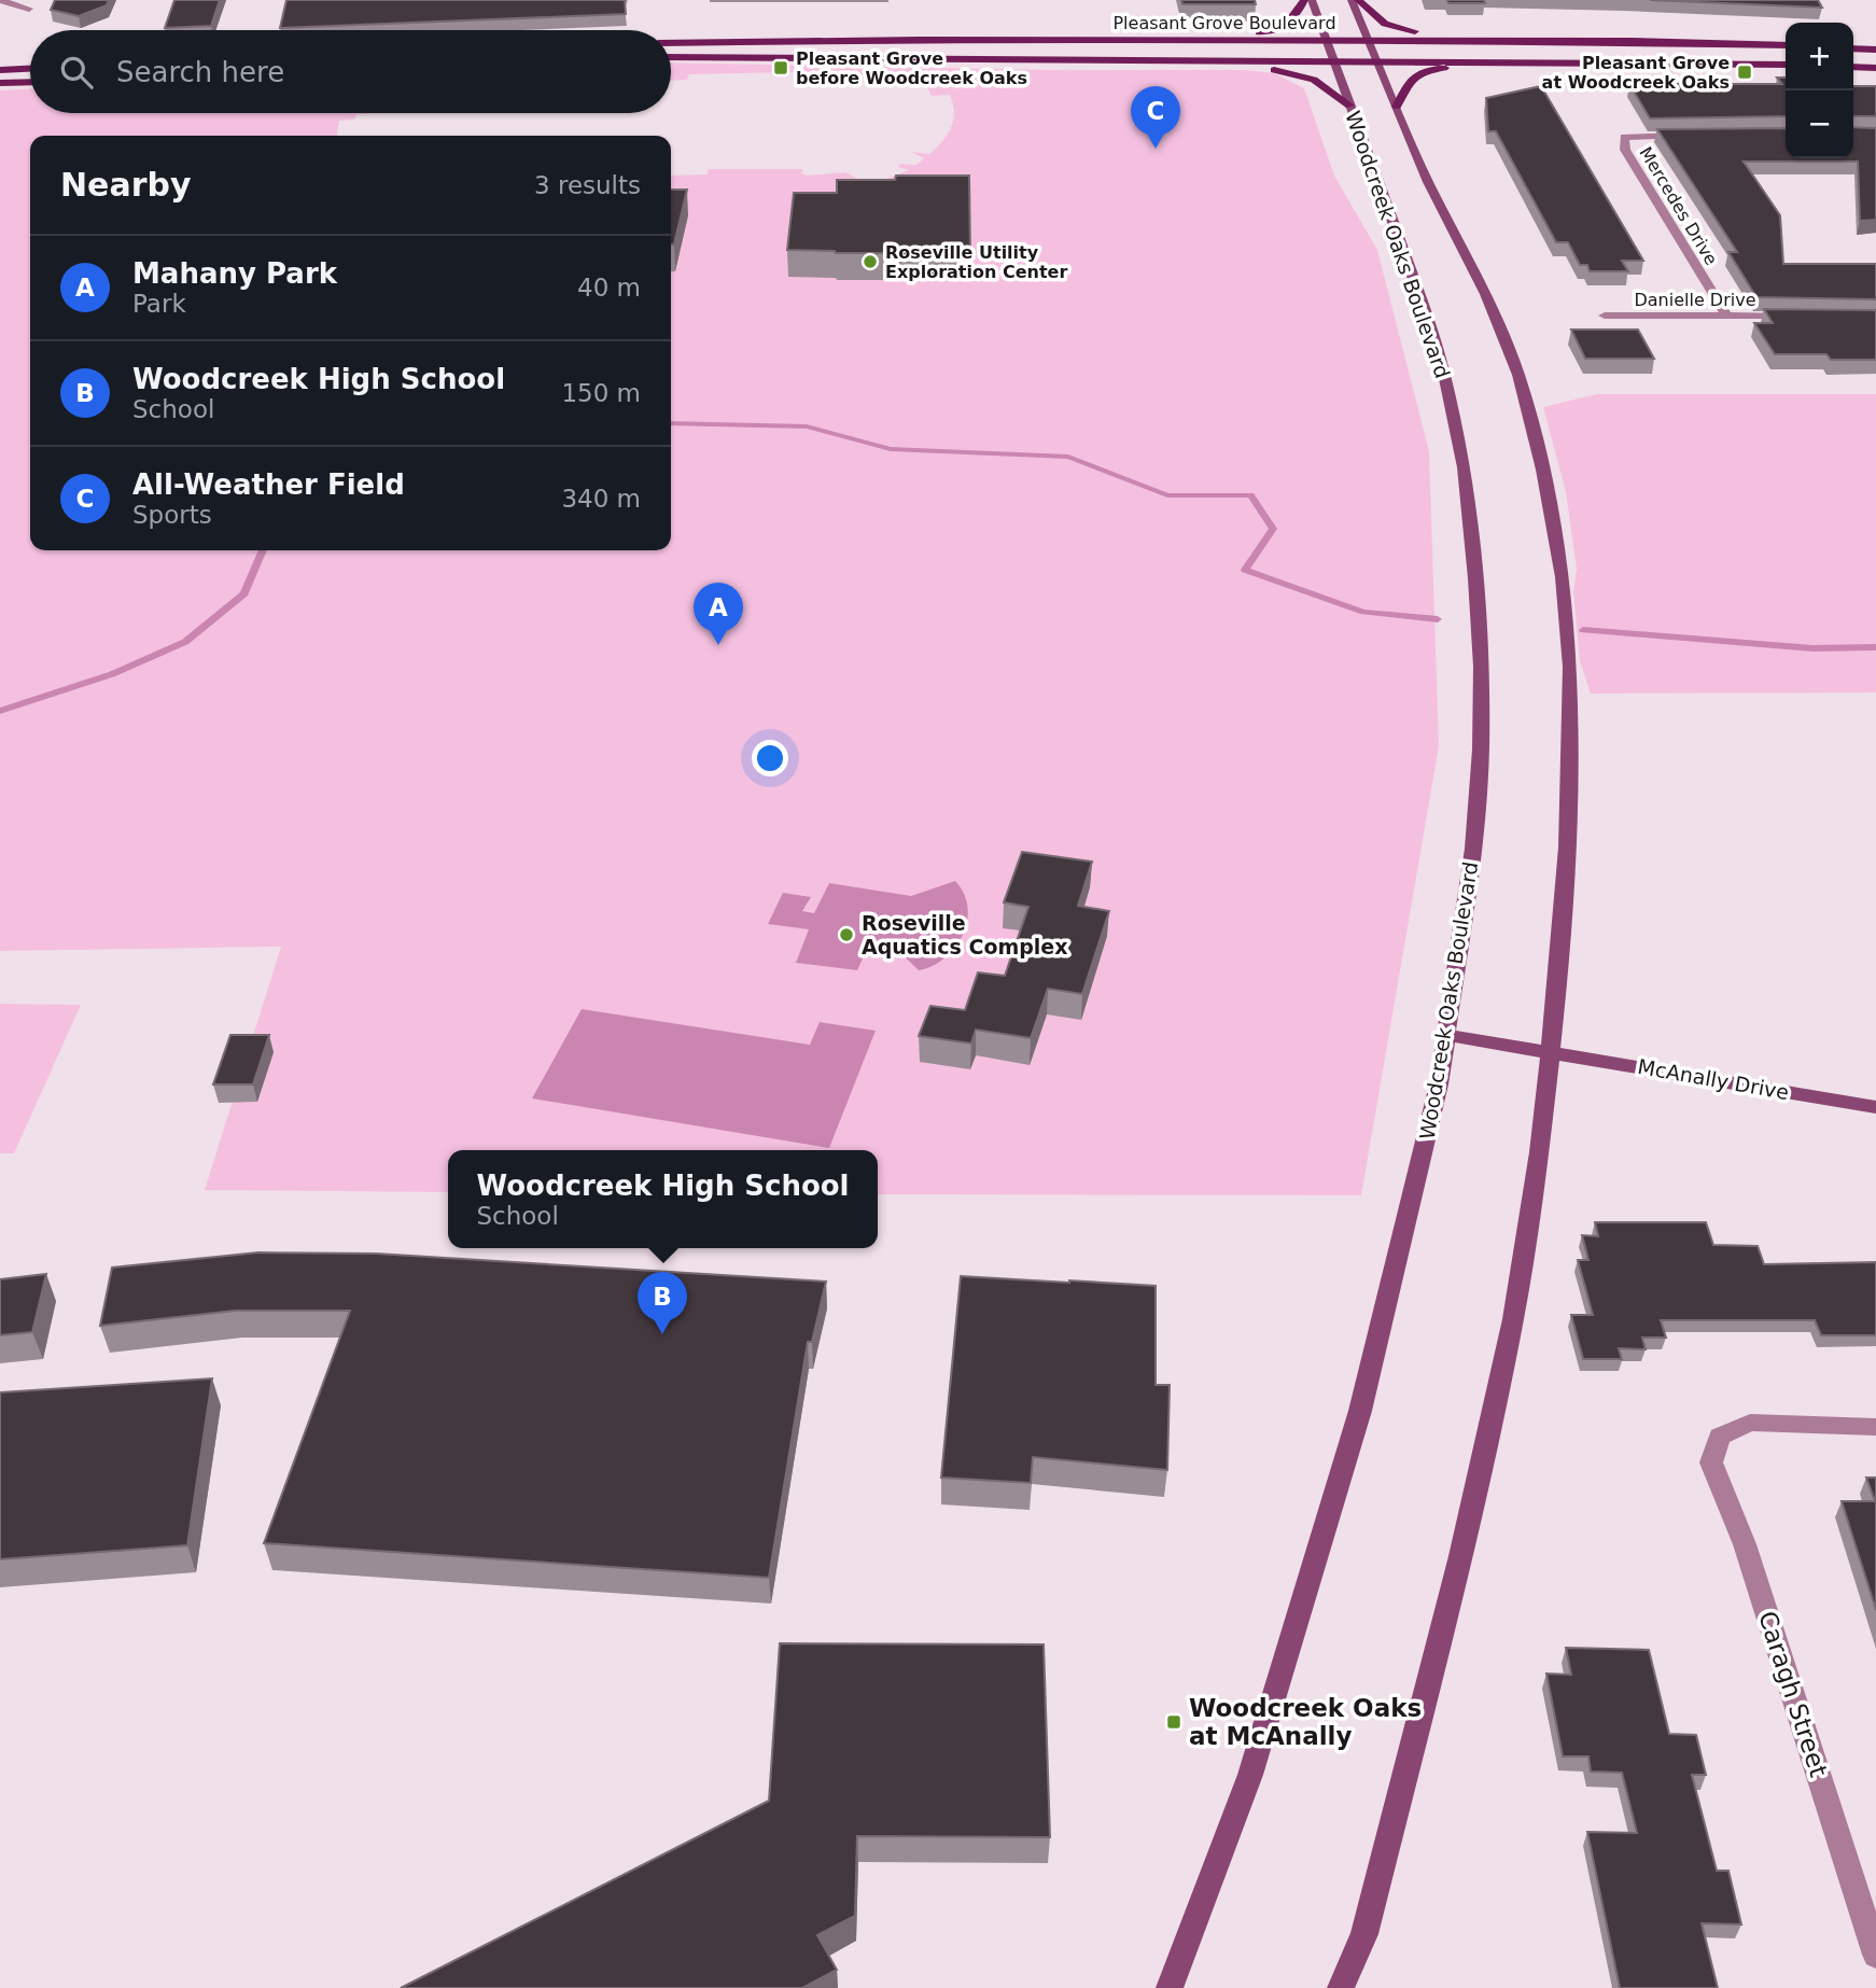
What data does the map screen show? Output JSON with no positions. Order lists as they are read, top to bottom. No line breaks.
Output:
{"streets":{"main road":["Pleasant Grove Boulevard","Woodcreek Oaks Boulevard","McAnally Drive"],"street":["Mercedes Drive","Danielle Drive","Caragh Street"]},"crossings":[["Pleasant Grove Boulevard","Woodcreek Oaks Boulevard"],["Mercedes Drive","Danielle Drive"],["Woodcreek Oaks Boulevard","McAnally Drive"]],"places":{"transit":["Pleasant Grove before Woodcreek Oaks","Pleasant Grove at Woodcreek Oaks","Woodcreek Oaks at McAnally"],"other":["Roseville Utility Exploration Center","Roseville Aquatics Complex"]},"page":{"map_buttons":["+","−"],"search":"Search here","pins":["C","A","B"],"heading":["Nearby","3 results"],"list":[{"mark":"A","name":"Mahany Park","note":"Park","value":"40 m"},{"mark":"B","name":"Woodcreek High School","note":"School","value":"150 m"},{"mark":"C","name":"All-Weather Field","note":"Sports","value":"340 m"}],"popup":["Woodcreek High School","School"]}}
